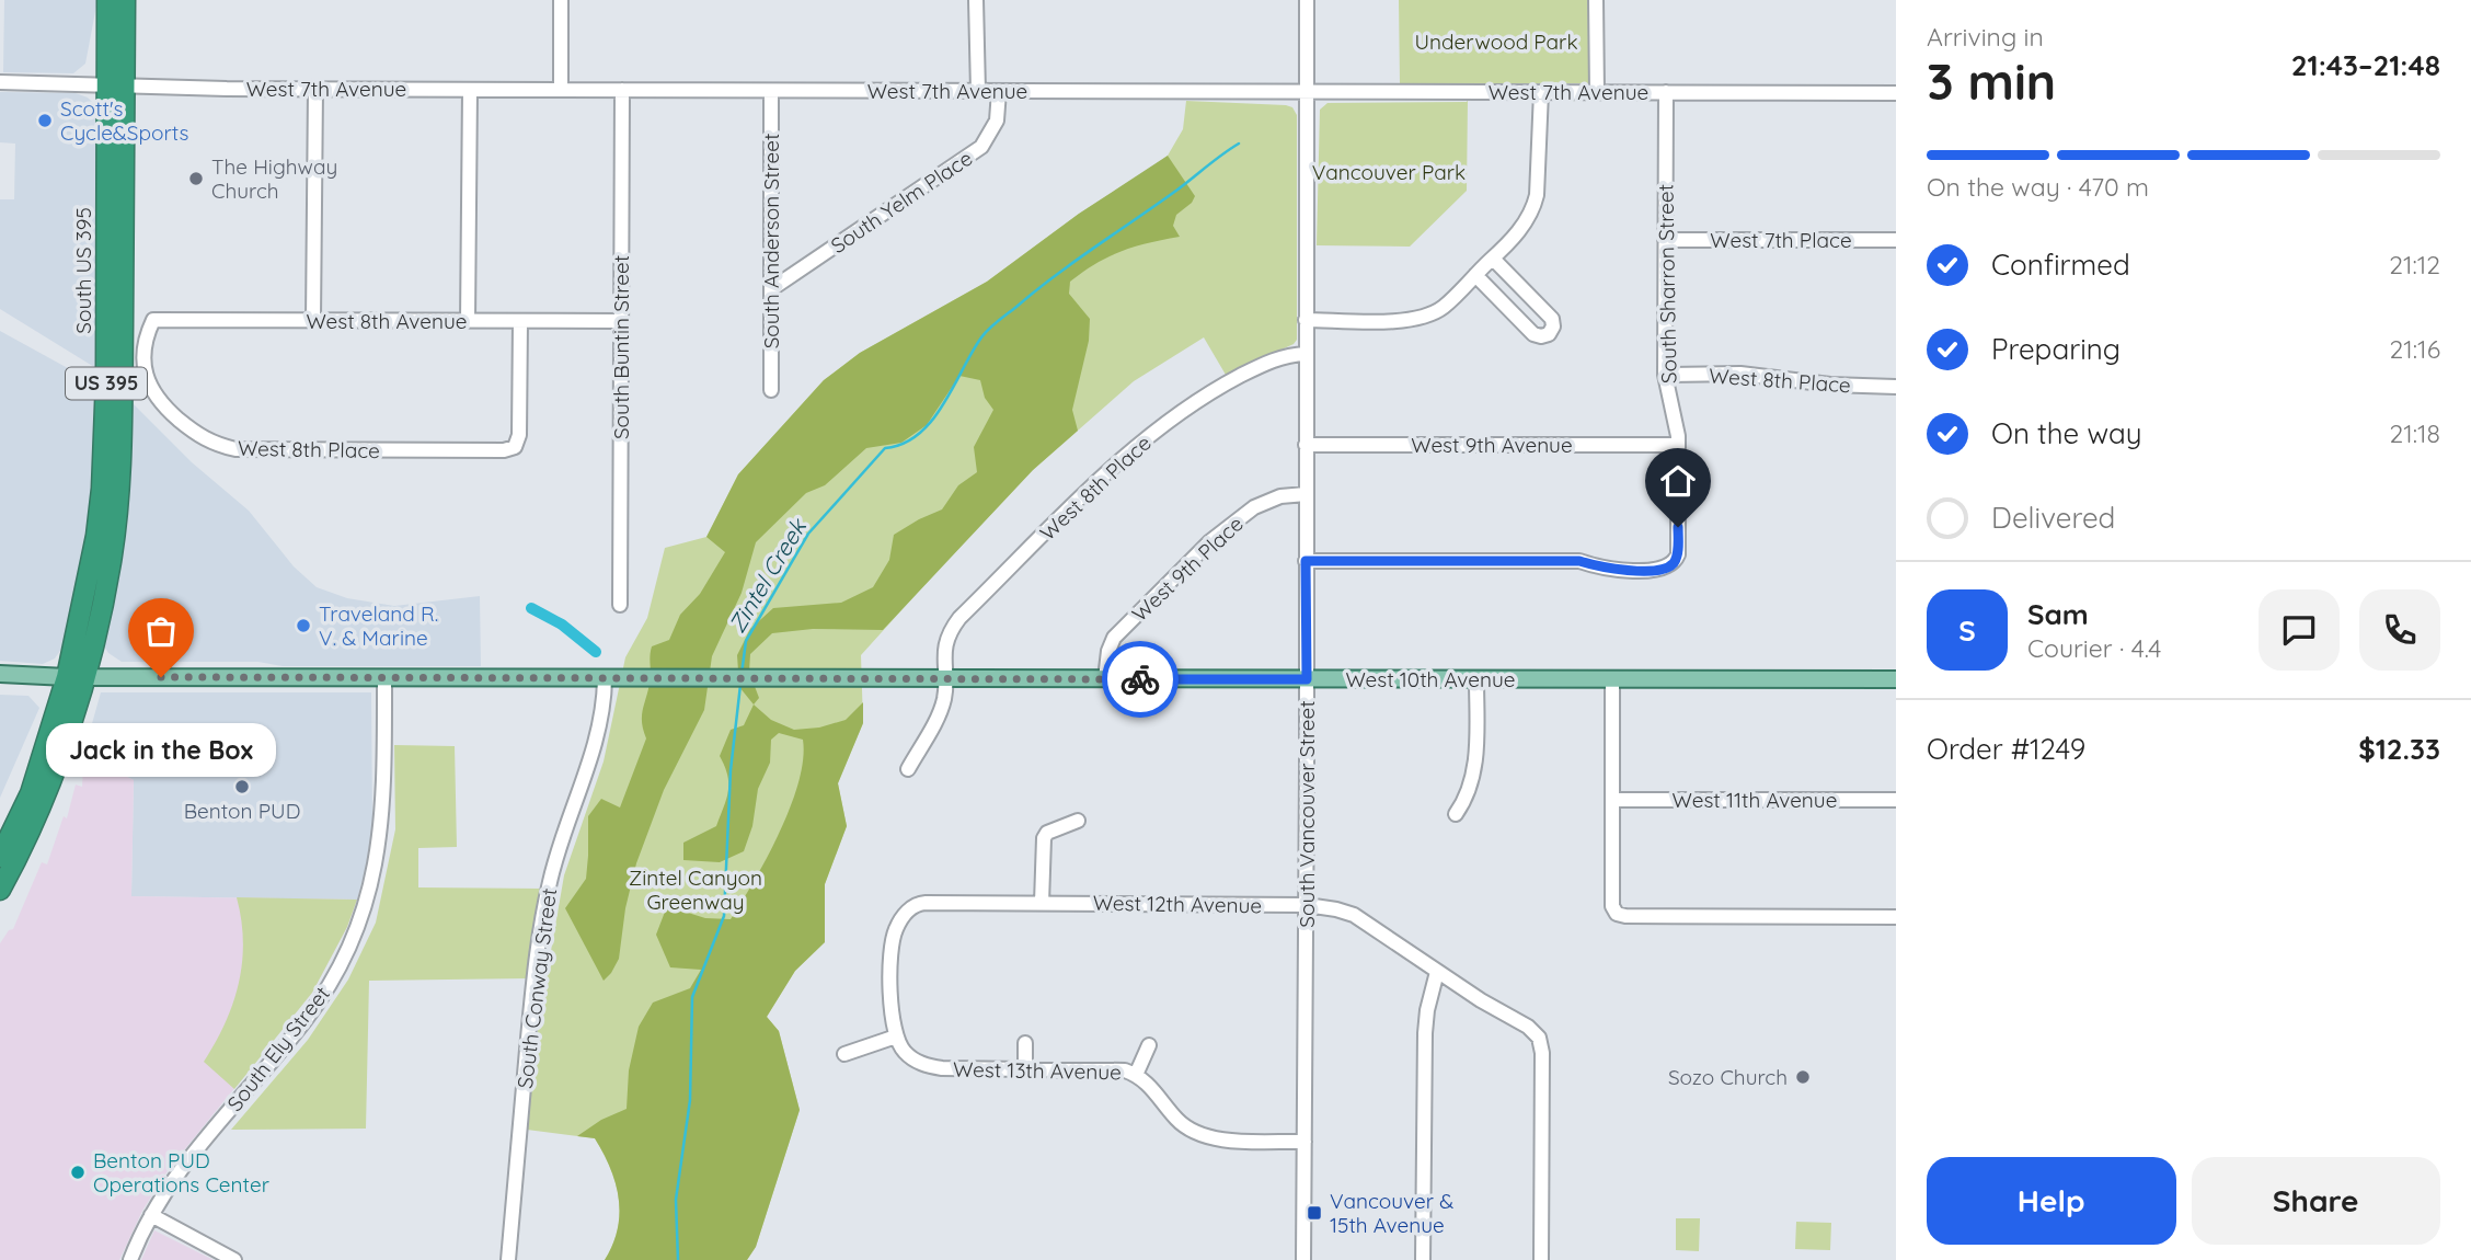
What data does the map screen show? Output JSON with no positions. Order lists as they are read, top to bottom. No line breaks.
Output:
{"streets":{"highway":["South US 395","US 395"],"main road":["West 10th Avenue"],"street":["West 7th Avenue","South Yelm Place","West 7th Place","South Anderson Street","South Sharron Street","West 8th Avenue","South Buntin Street","West 8th Place","West 9th Avenue","West 9th Place","West 11th Avenue","South Vancouver Street","West 12th Avenue","South Conway Street","South Ely Street","West 13th Avenue"]},"crossings":[["West 7th Avenue","South Yelm Place"],["West 7th Avenue","South Anderson Street"],["West 7th Avenue","South US 395"],["West 7th Avenue","South Sharron Street"],["West 7th Avenue","South Buntin Street"],["West 7th Avenue","South Vancouver Street"],["South Yelm Place","South Anderson Street"],["West 7th Place","South Sharron Street"],["South US 395","US 395"],["South US 395","West 10th Avenue"],["South Sharron Street","West 8th Place"],["South Sharron Street","West 9th Avenue"],["South Sharron Street","South Vancouver Street"],["West 8th Avenue","South Buntin Street"],["West 8th Avenue","West 8th Place"],["West 8th Place","West 10th Avenue"],["West 8th Place","South Vancouver Street"],["US 395","West 10th Avenue"],["West 9th Avenue","South Vancouver Street"],["West 9th Place","West 10th Avenue"],["West 9th Place","South Vancouver Street"],["West 10th Avenue","South Vancouver Street"],["West 10th Avenue","South Conway Street"],["West 10th Avenue","South Ely Street"],["South Vancouver Street","West 12th Avenue"],["South Vancouver Street","West 13th Avenue"],["West 12th Avenue","West 13th Avenue"]],"water":["Zintel Creek"],"parks":["Underwood Park","Vancouver Park","Zintel Canyon Greenway"],"places":{"other":["Scott's Cycle&Sports","The Highway Church","Traveland R. V. & Marine","Jack in the Box","Benton PUD","Sozo Church","Benton PUD Operations Center"],"transit":["Vancouver & 15th Avenue"]},"page":{"heading":["3 min","Arriving in","21:43–21:48"],"panel":["Sam","Courier · 4.4","Order #1249","$12.33"],"bar":"On the way · 470 m","list":[["Confirmed","21:12"],["Preparing","21:16"],["On the way","21:18"],"Delivered"],"round":"S","bubble":"Jack in the Box","buttons":["Help","Share"]}}
